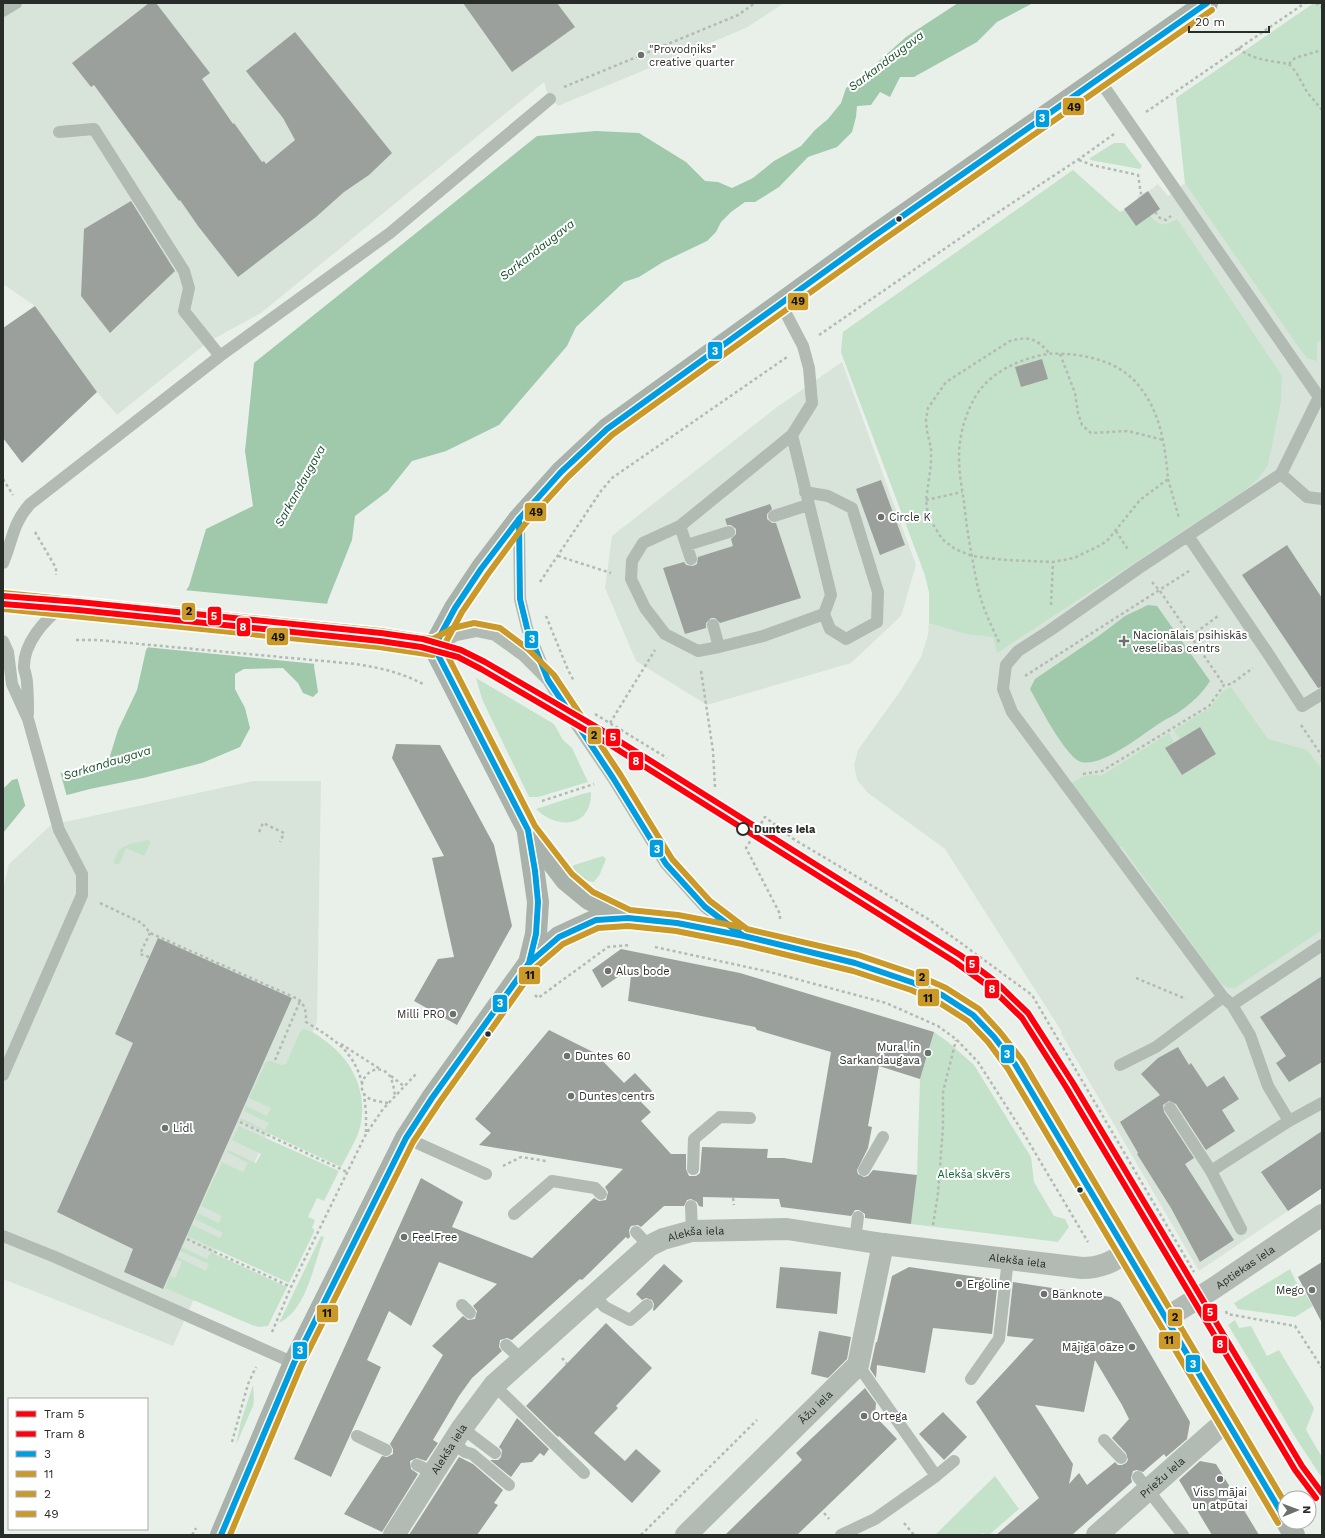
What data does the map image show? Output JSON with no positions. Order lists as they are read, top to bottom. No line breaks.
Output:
{"streets":{"street":["Alekša iela","Aptiekas iela","Āžu iela","Priežu iela"]},"water":["Sarkandaugava"],"parks":["Alekša skvērs"],"places":{"other":["\"Provodņiks\" creative quarter","Circle K","Duntes iela","Alus bode","Milli PRO","Mural in Sarkandaugava","Duntes 60","Duntes centrs","Lidl","FeelFree","Ergoline","Mego","Banknote","Mājīgā oāze","Ortega","Viss mājai un atpūtai"],"health":["Nacionālais psihiskās veselības centrs"]},"lines":["transit line 3","transit line 49","transit line 2","tram line 5","tram line 8","transit line 11"],"legend":["Tram 5","Tram 8","3","11","2","49"],"scale_bar":"20 m","north":"right"}
